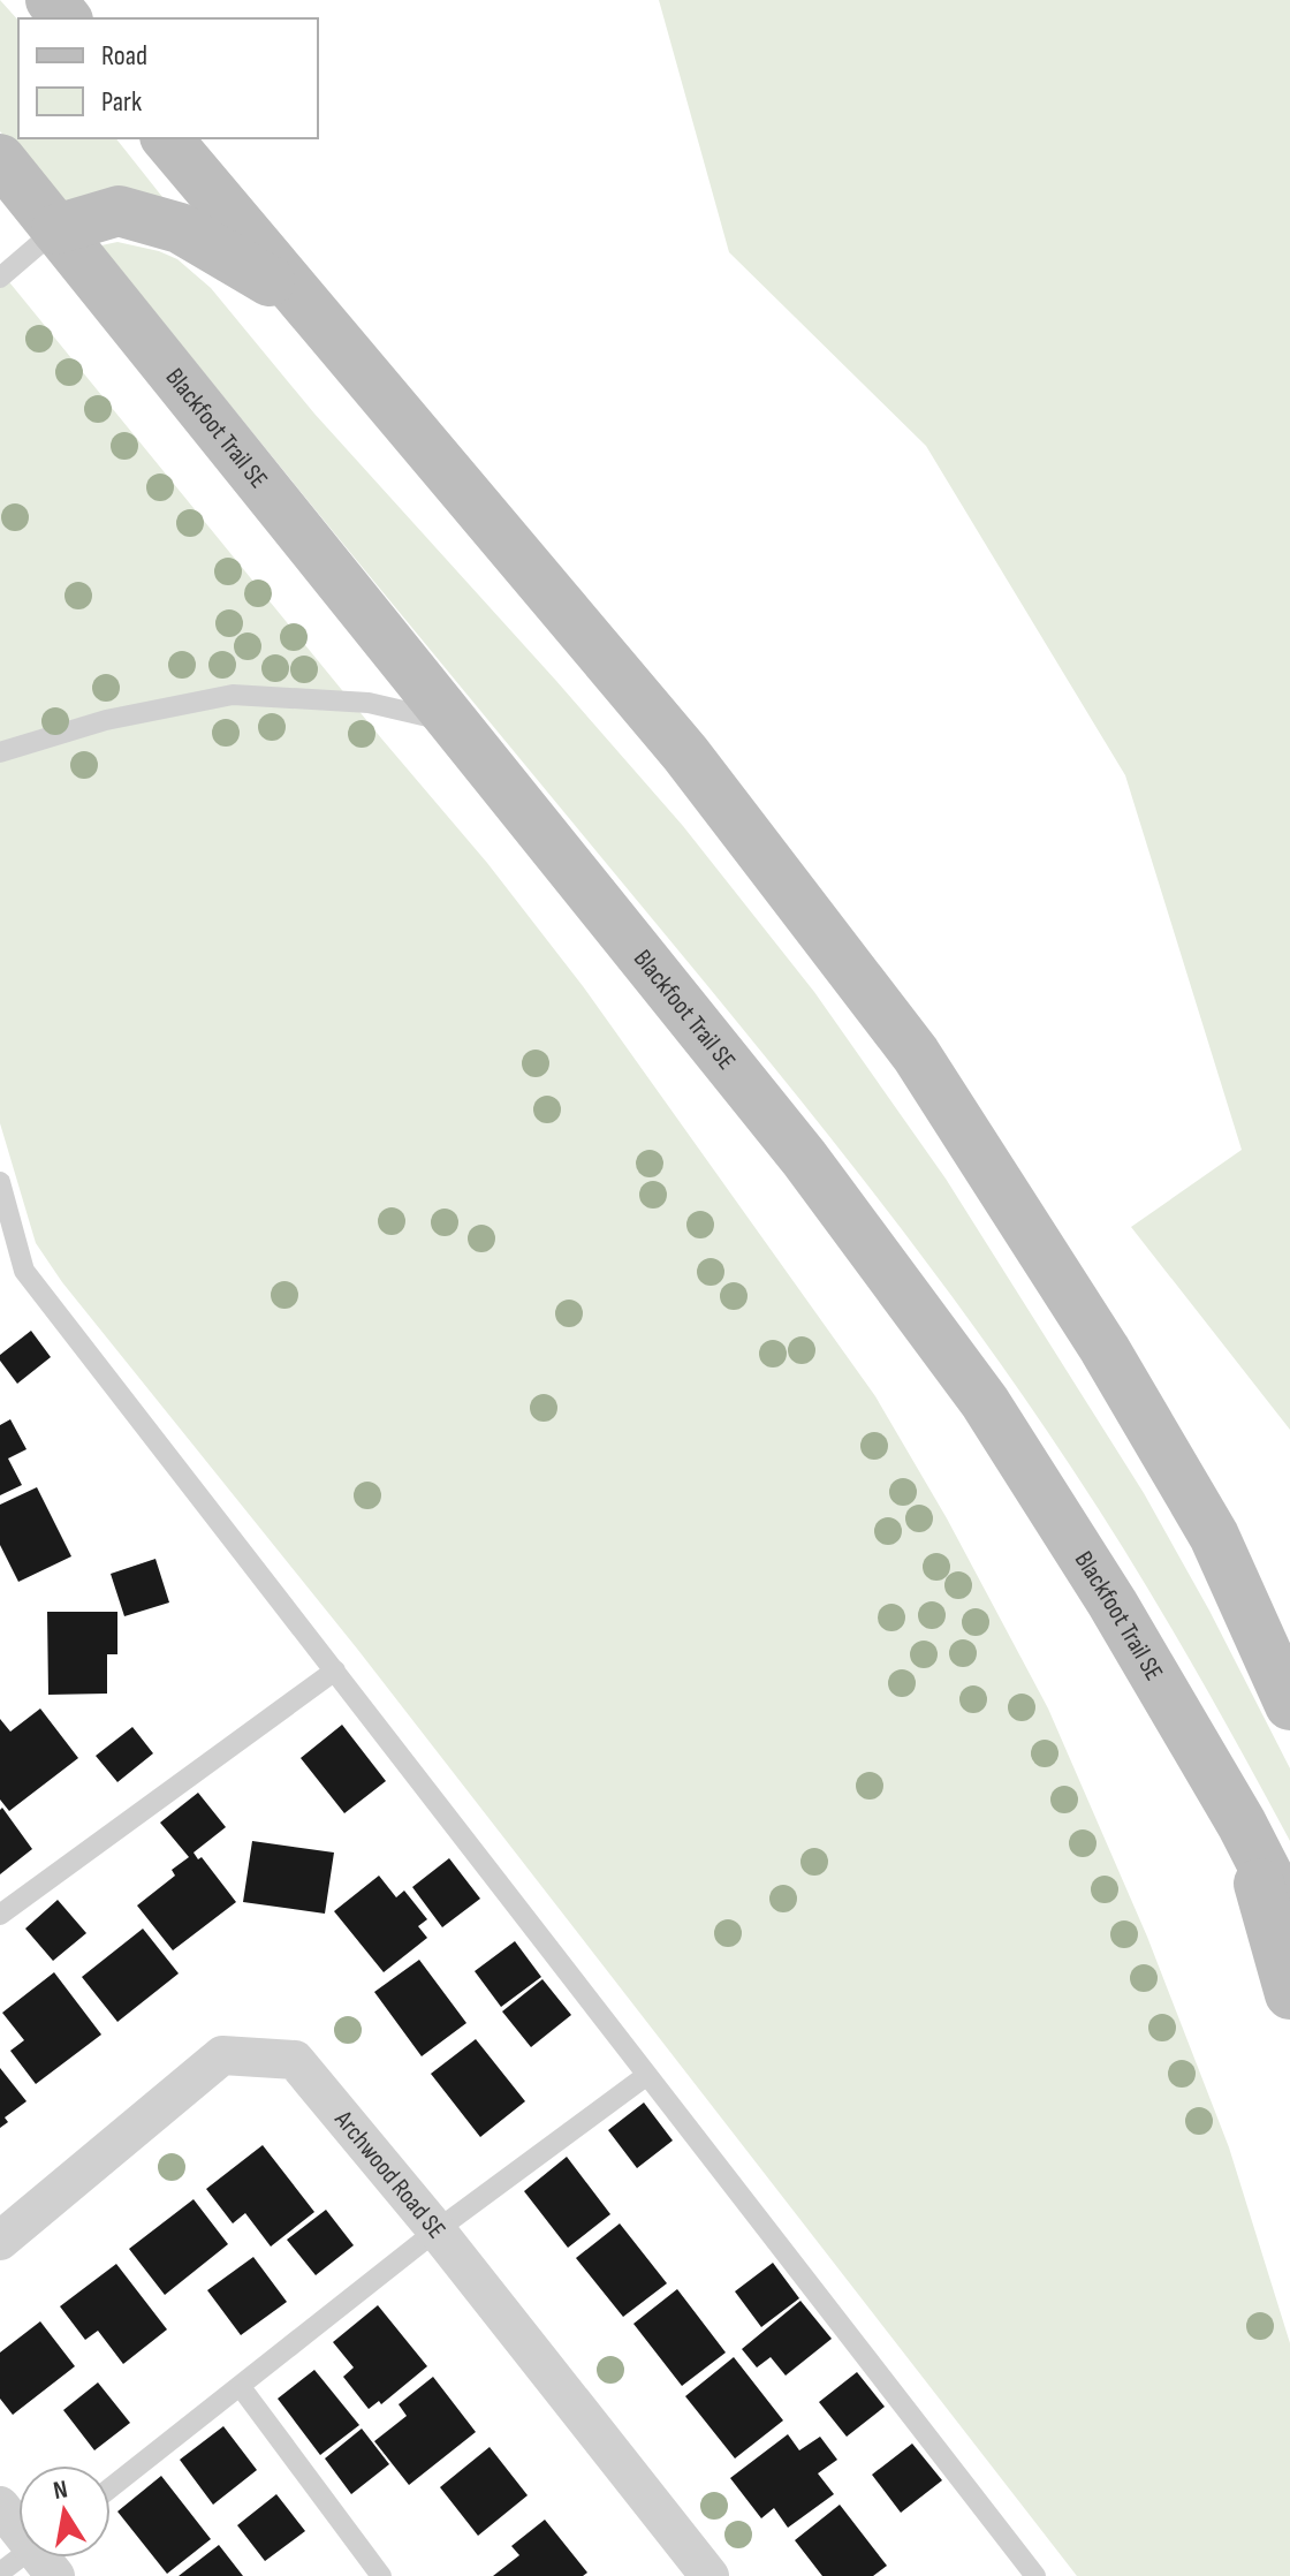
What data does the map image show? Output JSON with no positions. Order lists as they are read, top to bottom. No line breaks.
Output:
{"streets":{"main road":["Blackfoot Trail SE"],"street":["Archwood Road SE"]},"legend":["Road","Park"],"north":"top"}
